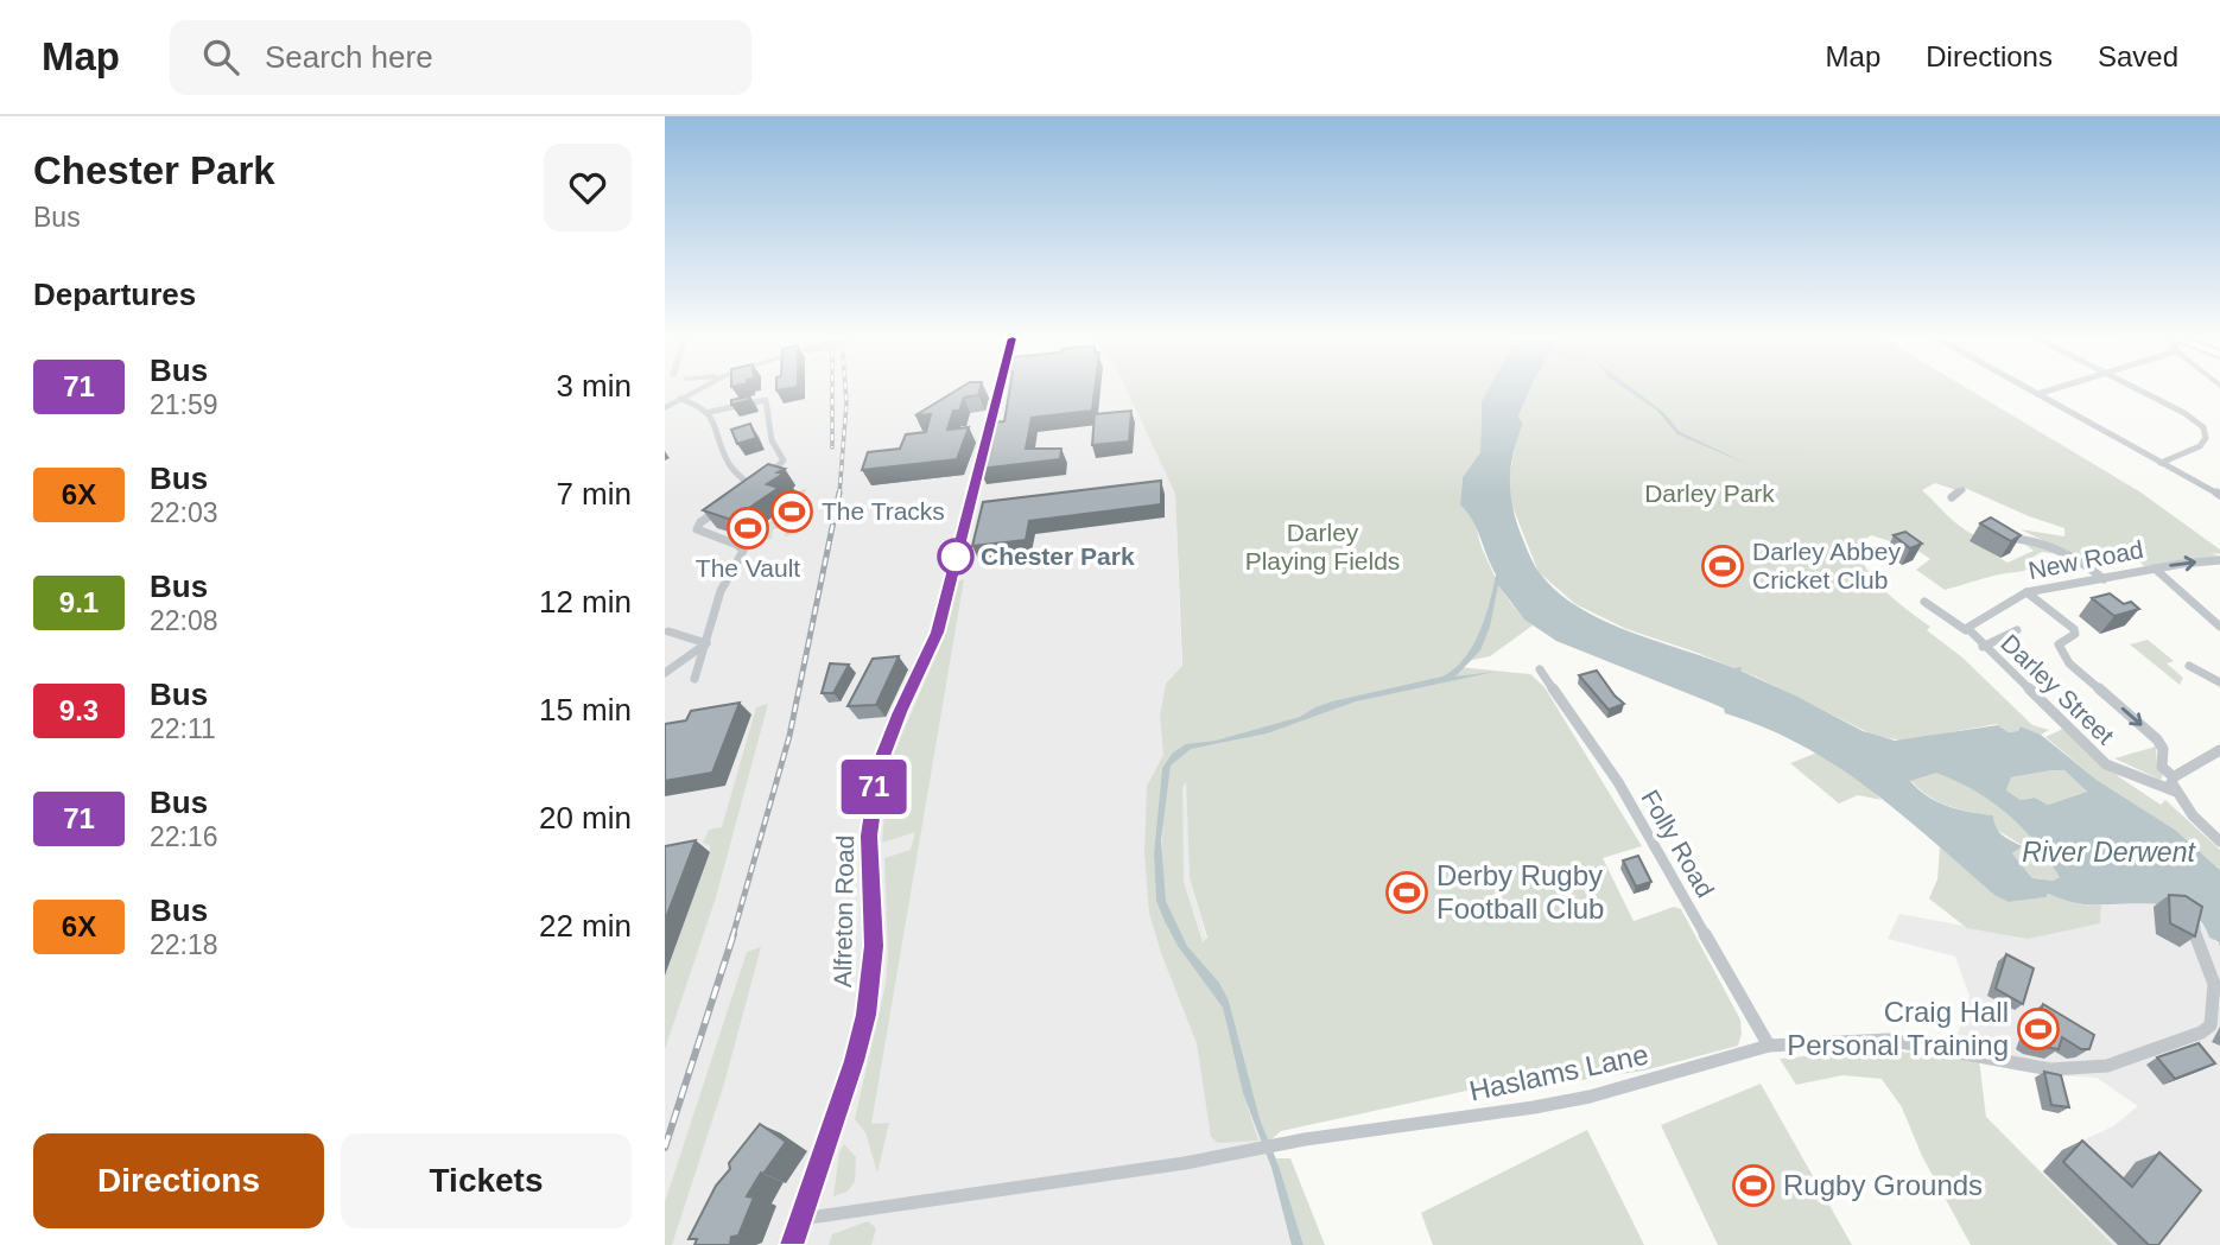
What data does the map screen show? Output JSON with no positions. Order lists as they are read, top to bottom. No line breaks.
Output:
{"streets":{"street":["New Road","Darley Street","Folly Road","Alfreton Road","Haslams Lane"]},"crossings":[["New Road","Darley Street"],["Folly Road","Haslams Lane"],["Alfreton Road","Haslams Lane"]],"water":["River Derwent"],"parks":["Darley Park","Darley Playing Fields"],"places":{"sports":["The Tracks","The Vault","Darley Abbey Cricket Club","Derby Rugby Football Club","Craig Hall Personal Training","Rugby Grounds"],"other":["Chester Park"]},"lines":["bus line 71"],"page":{"header":"Map","search":"Search here","nav":["Map","Directions","Saved"],"heading":[["Chester Park","Bus"],"Departures"],"on_map":"71","list":[{"mark":"71","name":"Bus","note":"21:59","value":"3 min"},{"mark":"6X","name":"Bus","note":"22:03","value":"7 min"},{"mark":"9.1","name":"Bus","note":"22:08","value":"12 min"},{"mark":"9.3","name":"Bus","note":"22:11","value":"15 min"},{"mark":"71","name":"Bus","note":"22:16","value":"20 min"},{"mark":"6X","name":"Bus","note":"22:18","value":"22 min"}],"buttons":["Directions","Tickets"]}}
